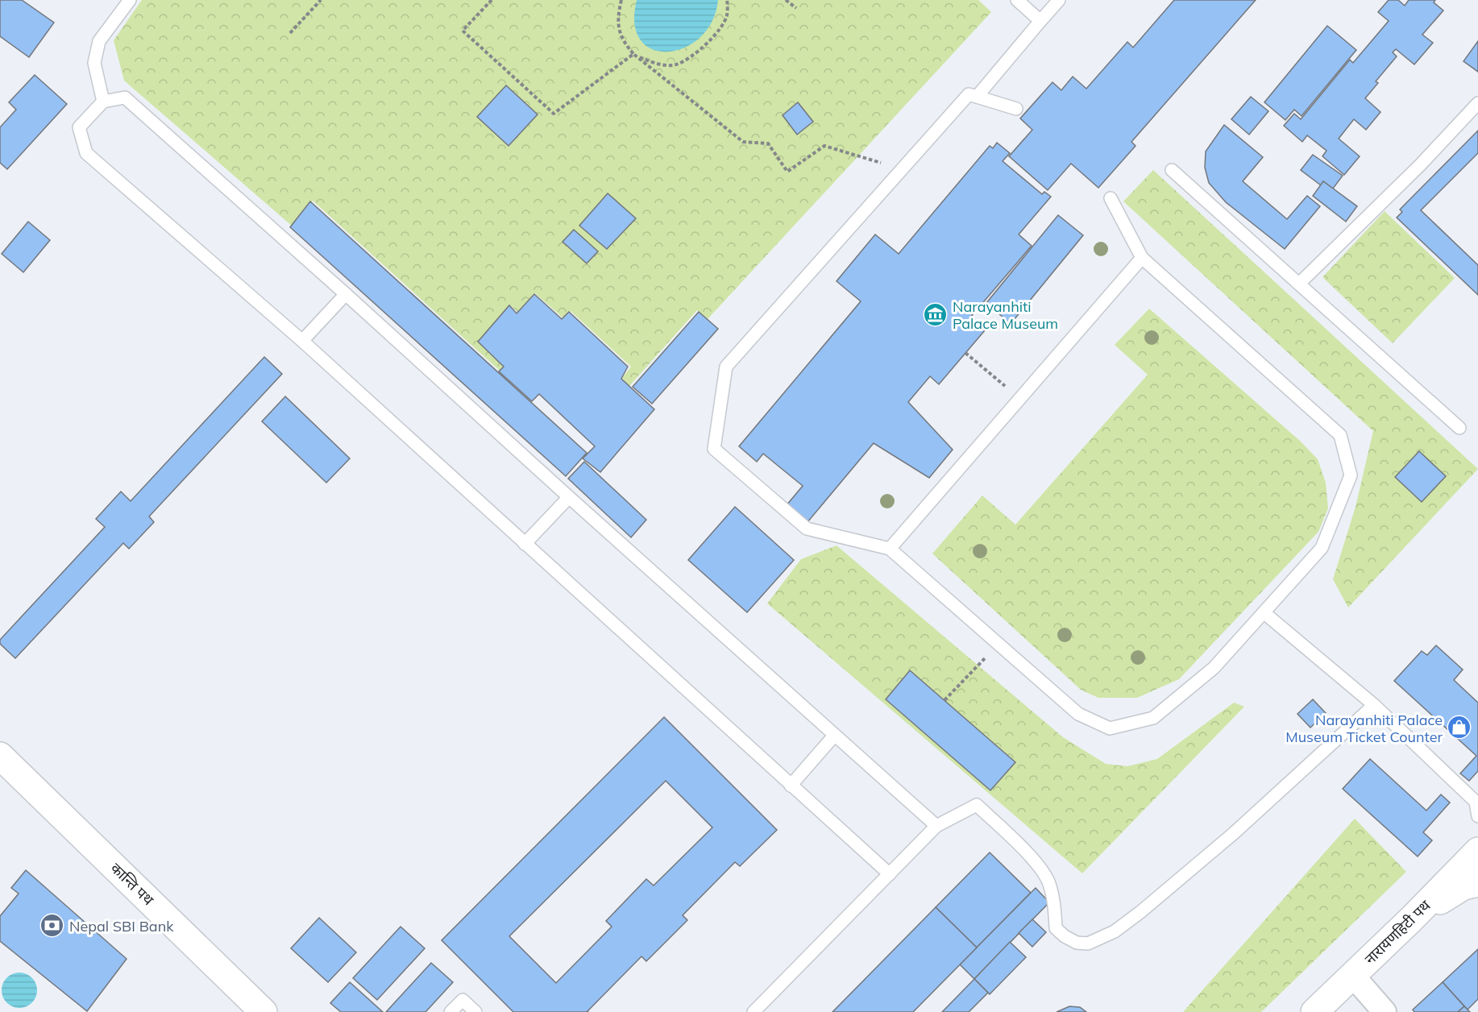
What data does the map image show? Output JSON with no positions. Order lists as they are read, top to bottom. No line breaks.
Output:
{"streets":{"main road":["कान्ति पथ","नारायणहिटी पथ"]},"places":{"museum":["Narayanhiti Palace Museum"],"shop":["Narayanhiti Palace Museum Ticket Counter"],"bank":["Nepal SBI Bank"]}}
